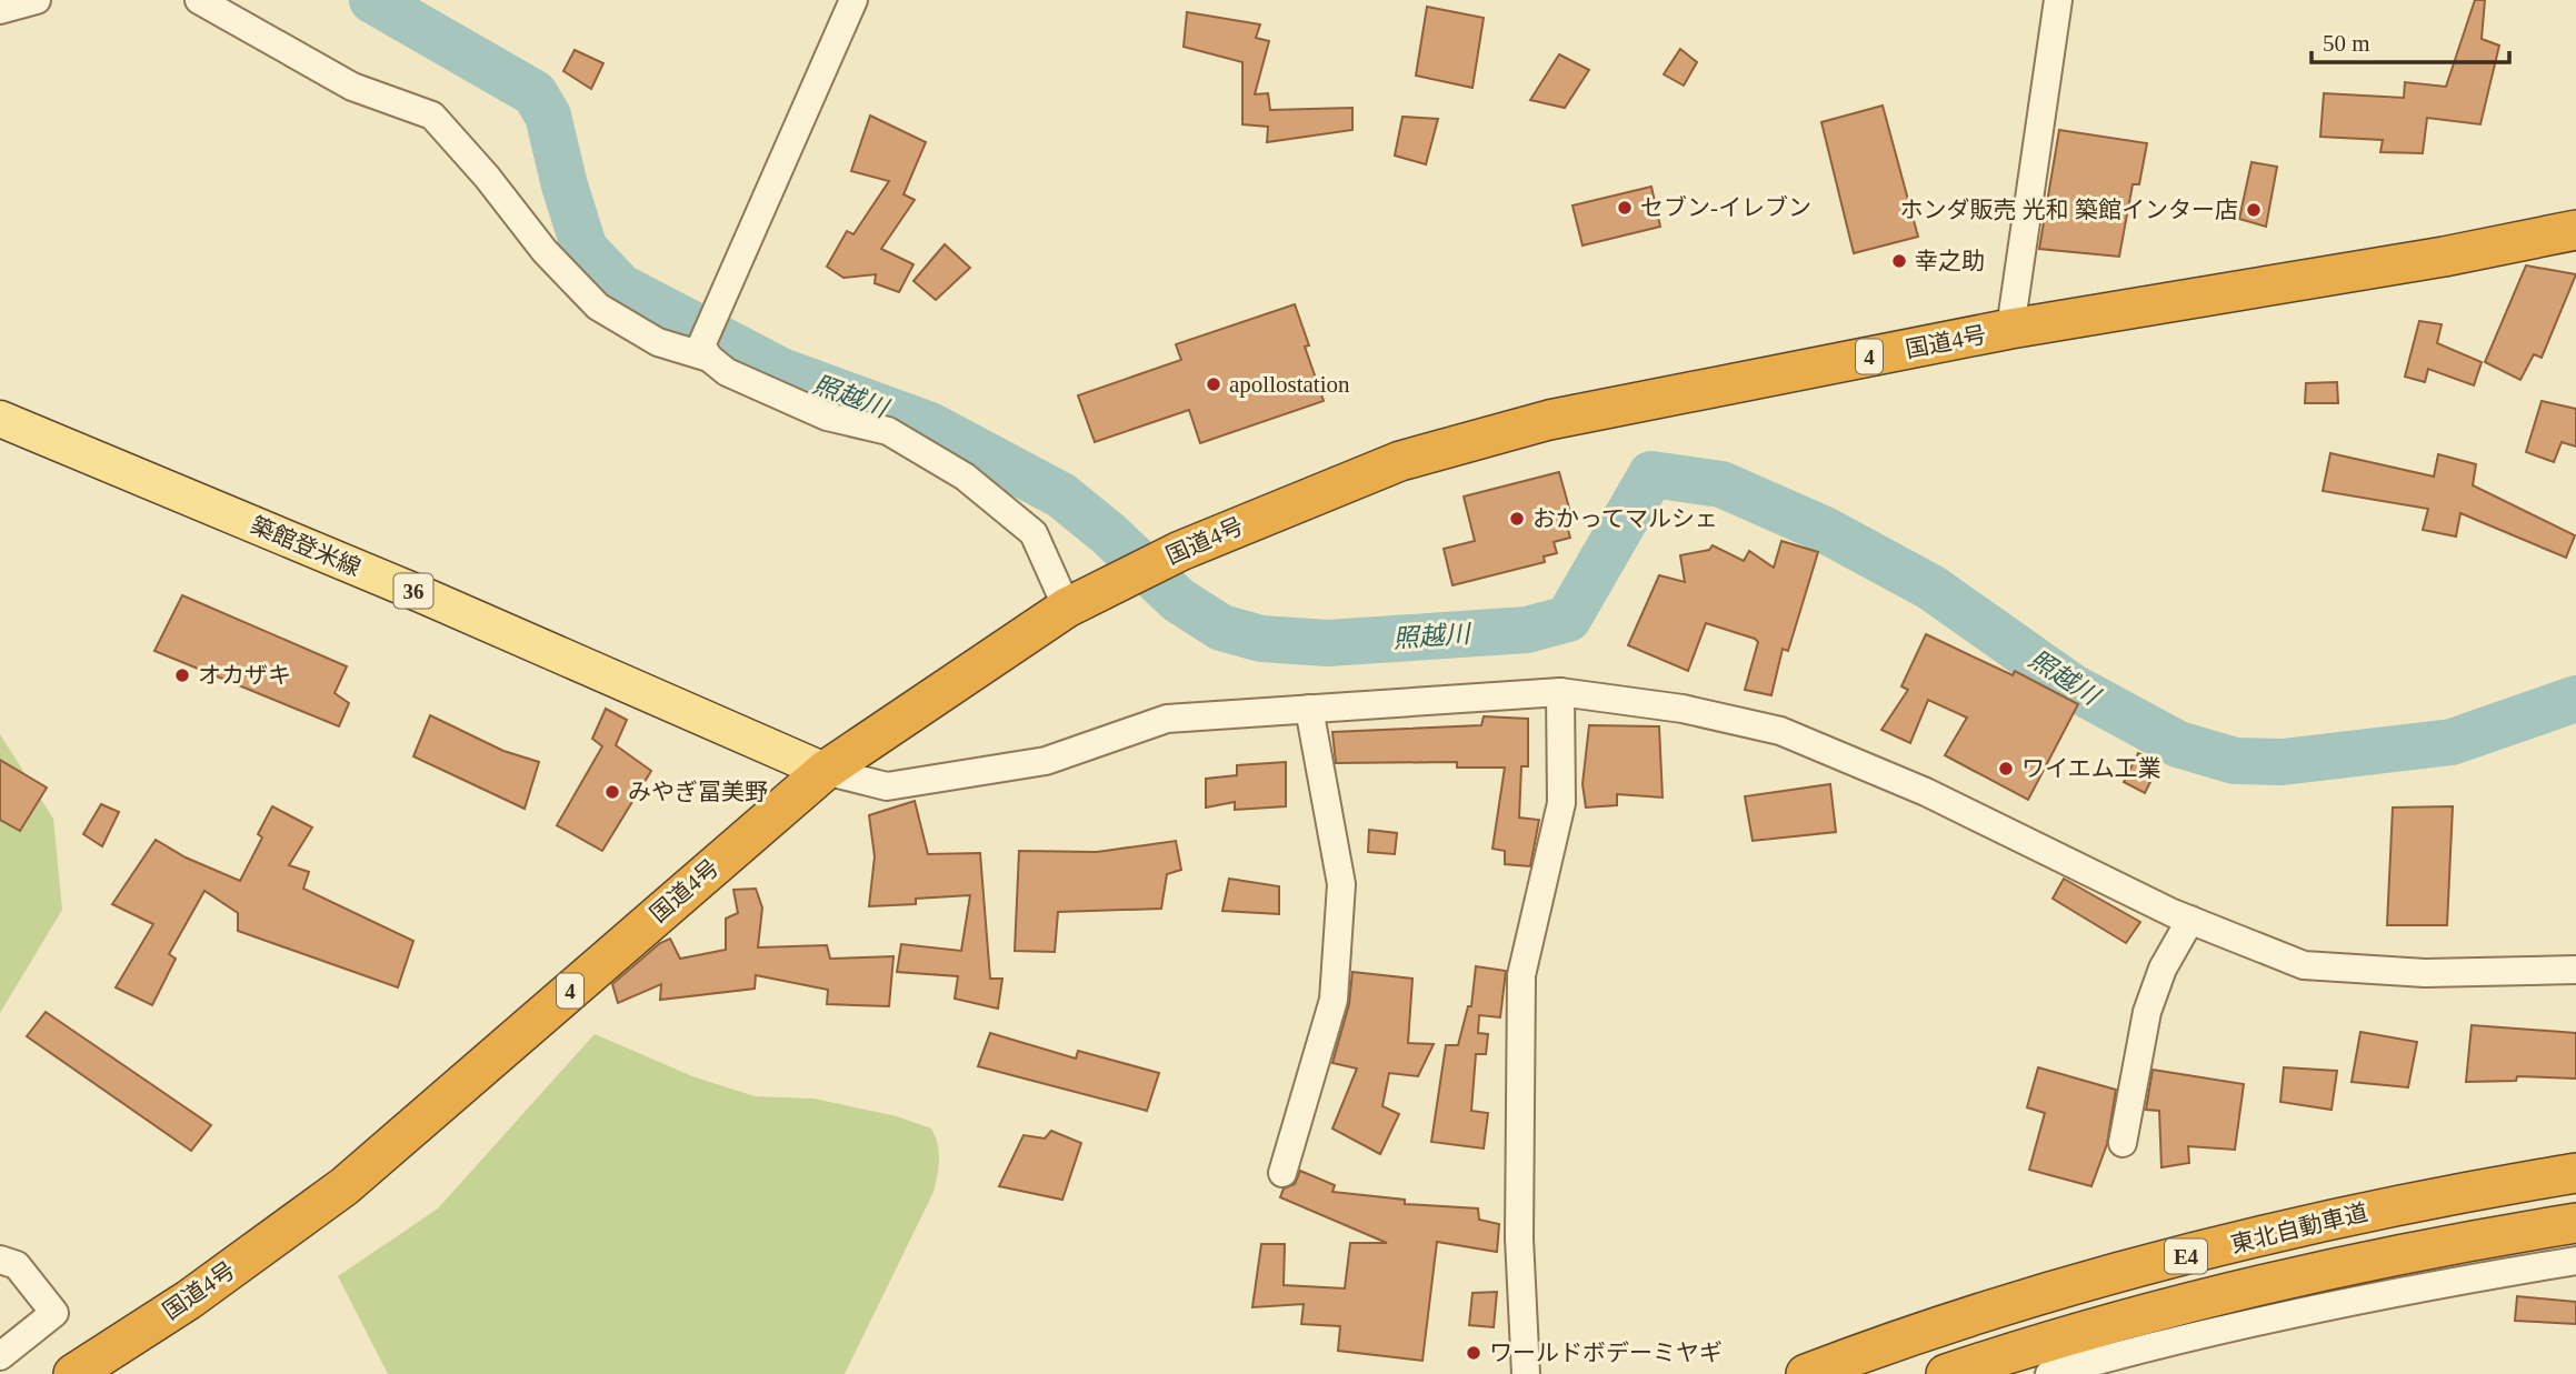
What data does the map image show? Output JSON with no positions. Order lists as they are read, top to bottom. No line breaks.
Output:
{"streets":{"highway":["国道4号","4","東北自動車道","E4"],"main road":["築館登米線","36"]},"crossings":[["国道4号","築館登米線"]],"water":["照越川"],"places":["セブン-イレブン","ホンダ販売 光和 築館インター店","幸之助","apollostation","おかってマルシェ","オカザキ","ワイエム工業","みやぎ冨美野","ワールドボデーミヤギ"],"scale_bar":"50 m"}
